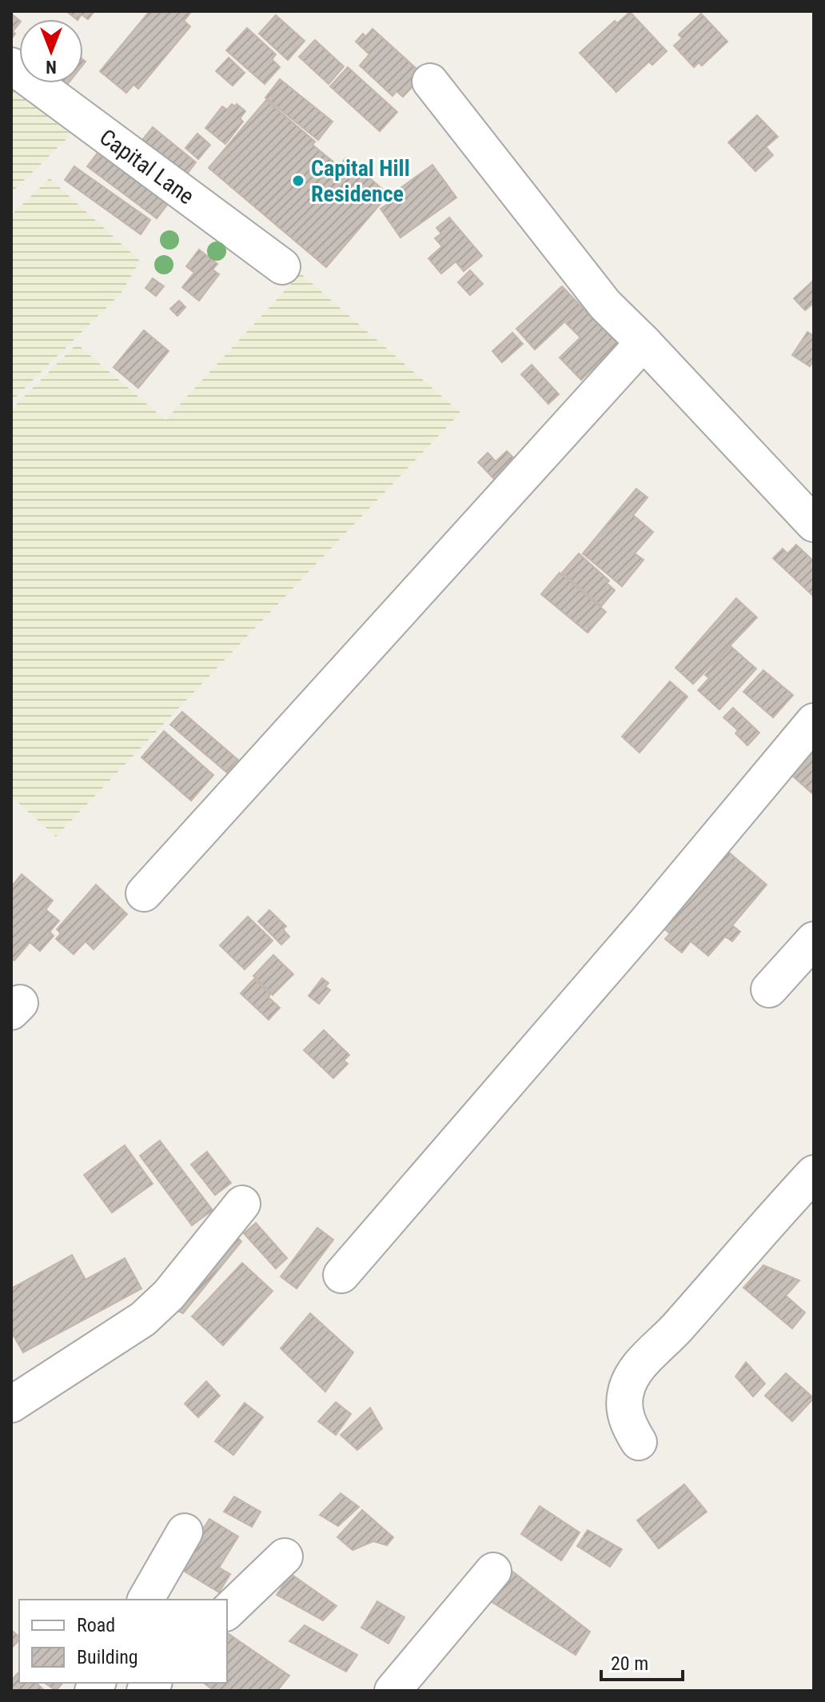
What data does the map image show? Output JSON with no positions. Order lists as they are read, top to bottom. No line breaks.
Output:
{"streets":{"street":["Capital Lane"]},"places":["Capital Hill Residence"],"legend":["Road","Building"],"scale_bar":"20 m","north":"bottom"}
